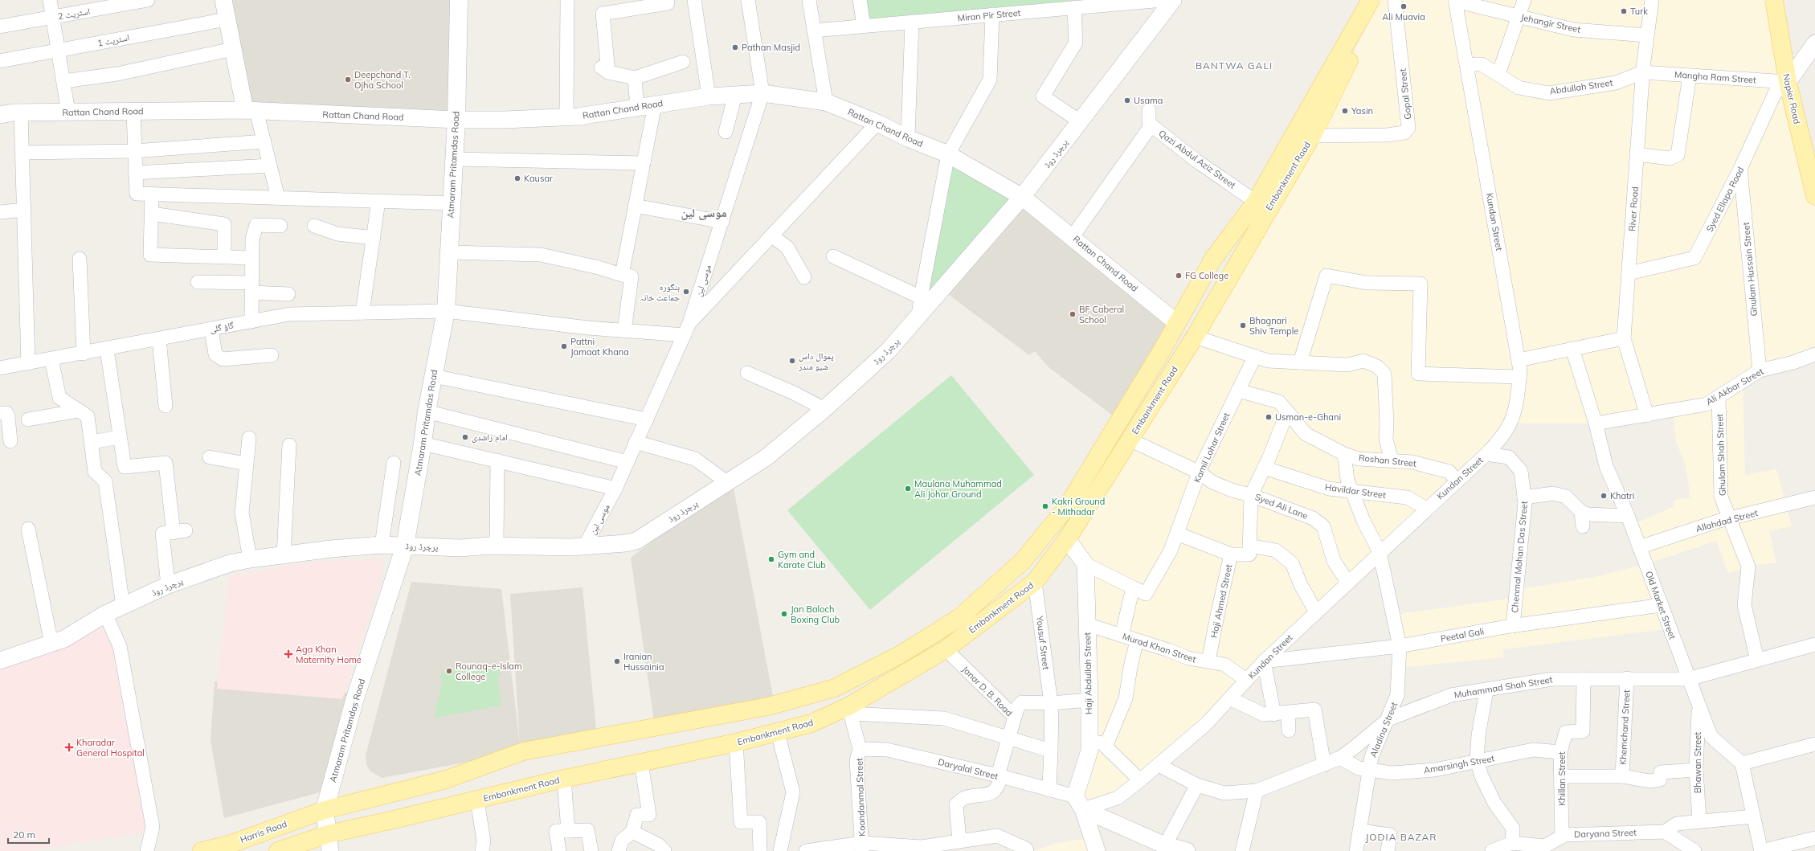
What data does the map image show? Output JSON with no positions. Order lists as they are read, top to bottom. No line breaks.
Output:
{"streets":{"main road":["Napier Road","Atmaram Pritamdas Road","Embankment Road","Harris Road"],"street":["اسٹریٹ 2","Miran Pir Street","Jehangir Street","اسٹریٹ 1","Mangha Ram Street","Abdullah Street","Gopal Street","Rattan Chand Road","پرچرڈ روڈ","Qazi Abdul Aziz Street","Syed Ellapa Road","River Road","Kundan Street","Ghulam Hussain Street","موسی لین","گاؤ گلی","Ali Akbar Street","Kamil Lohar Street","Ghulam Shah Street","Roshan Street","Havildar Street","Syed Ali Lane","Allahdad Street","Chenmal Mohan Das Street","Haji Ahmed Street","Old Market Street","Peetal Gali","Yousuf Street","Murad Khan Street","Haji Abdullah Street","Muhammad Shah Street","Janar D. B. Road","Khemchand Street","Aladina Street","Bhawan Street","Amarsingh Street","Daryalal Street","Khillan Street","Koondanmal Street","Daryana Street"]},"crossings":[["Jehangir Street","River Road"],["Jehangir Street","Kundan Street"],["Mangha Ram Street","Abdullah Street"],["Mangha Ram Street","Napier Road"],["Mangha Ram Street","Syed Ellapa Road"],["Mangha Ram Street","River Road"],["Abdullah Street","River Road"],["Abdullah Street","Kundan Street"],["Gopal Street","Embankment Road"],["Napier Road","Syed Ellapa Road"],["Rattan Chand Road","پرچرڈ روڈ"],["Rattan Chand Road","Atmaram Pritamdas Road"],["Rattan Chand Road","Embankment Road"],["Rattan Chand Road","موسی لین"],["پرچرڈ روڈ","Atmaram Pritamdas Road"],["پرچرڈ روڈ","موسی لین"],["Qazi Abdul Aziz Street","Embankment Road"],["Atmaram Pritamdas Road","Embankment Road"],["Atmaram Pritamdas Road","گاؤ گلی"],["Atmaram Pritamdas Road","Harris Road"],["Embankment Road","Syed Ali Lane"],["Embankment Road","Yousuf Street"],["Embankment Road","Janar D. B. Road"],["Embankment Road","Koondanmal Street"],["Embankment Road","Harris Road"],["Syed Ellapa Road","River Road"],["Syed Ellapa Road","Ghulam Hussain Street"],["River Road","Ali Akbar Street"],["Kundan Street","Roshan Street"],["Kundan Street","Havildar Street"],["Kundan Street","Syed Ali Lane"],["Kundan Street","Chenmal Mohan Das Street"],["Kundan Street","Peetal Gali"],["Kundan Street","Murad Khan Street"],["Kundan Street","Haji Abdullah Street"],["Kundan Street","Muhammad Shah Street"],["Kundan Street","Aladina Street"],["Kundan Street","Daryalal Street"],["Ghulam Hussain Street","Ali Akbar Street"],["موسی لین","گاؤ گلی"],["Ali Akbar Street","Ghulam Shah Street"],["Ali Akbar Street","Old Market Street"],["Kamil Lohar Street","Roshan Street"],["Kamil Lohar Street","Syed Ali Lane"],["Ghulam Shah Street","Allahdad Street"],["Ghulam Shah Street","Muhammad Shah Street"],["Roshan Street","Aladina Street"],["Havildar Street","Aladina Street"],["Allahdad Street","Old Market Street"],["Chenmal Mohan Das Street","Peetal Gali"],["Haji Ahmed Street","Murad Khan Street"],["Old Market Street","Peetal Gali"],["Old Market Street","Muhammad Shah Street"],["Old Market Street","Bhawan Street"],["Peetal Gali","Aladina Street"],["Yousuf Street","Daryalal Street"],["Murad Khan Street","Haji Abdullah Street"],["Haji Abdullah Street","Daryalal Street"],["Muhammad Shah Street","Khemchand Street"],["Muhammad Shah Street","Aladina Street"],["Muhammad Shah Street","Amarsingh Street"],["Muhammad Shah Street","Khillan Street"],["Janar D. B. Road","Daryalal Street"],["Khemchand Street","Bhawan Street"],["Khemchand Street","Khillan Street"],["Aladina Street","Amarsingh Street"],["Amarsingh Street","Khillan Street"],["Daryalal Street","Koondanmal Street"],["Khillan Street","Daryana Street"]],"districts":["BANTWA GALI","موسی لین","JODIA BAZAR"],"places":{"other":["Ali Muavia","Turk","Pathan Masjid","Deepchand T. Ojha School","Usama","Yasin","Kausar","FG College","ہنگورہ جماعت خانہ","BF Caberal School","Bhagnari Shiv Temple","Pattni Jamaat Khana","پموال داس شیو مندر","Usman-e-Ghani","امام راشدی","Maulana Muhammad Ali Johar Ground","Khatri","Kakri Ground - Mithadar","Gym and Karate Club","Jan Baloch Boxing Club","Iranian Hussainia","Rounaq-e-Islam College"],"health":["Aga Khan Maternity Home","Kharadar General Hospital"]},"scale_bar":"20 m"}
